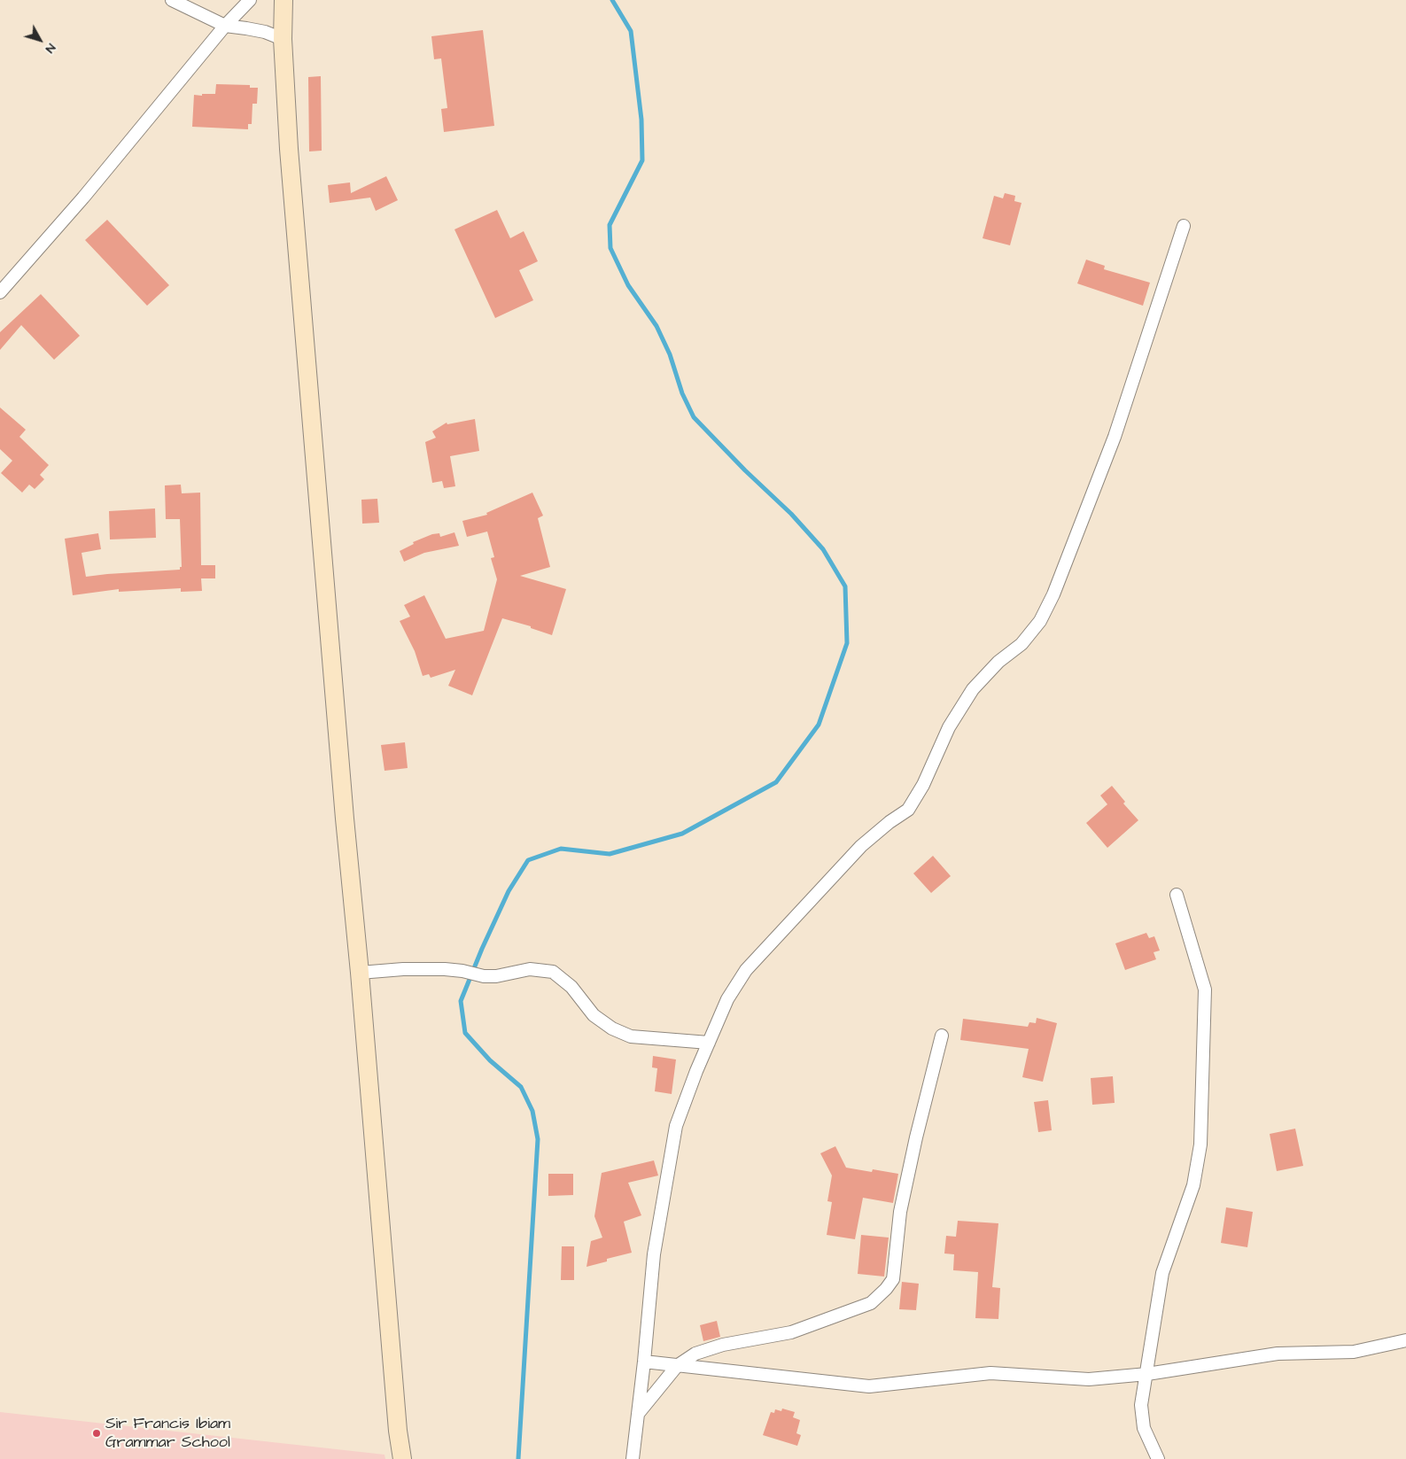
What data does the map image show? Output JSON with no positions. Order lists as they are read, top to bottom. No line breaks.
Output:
{"places":["Sir Francis Ibiam Grammar School"],"north":"bottom right"}
